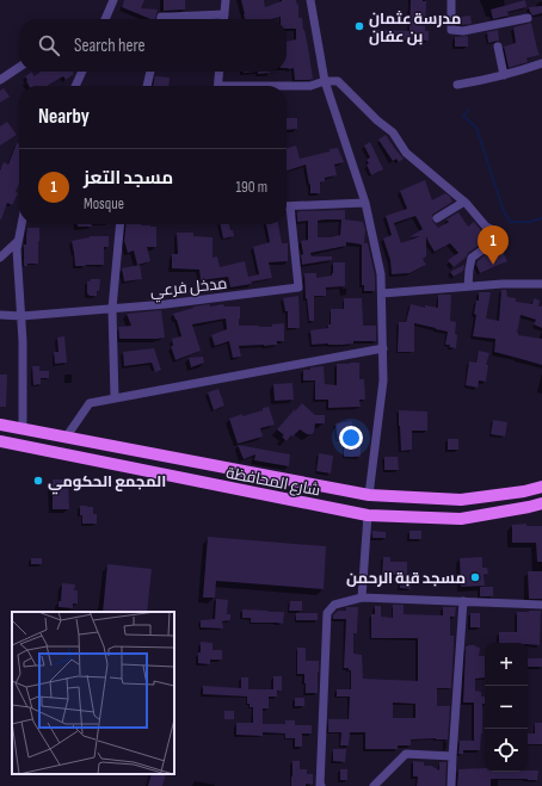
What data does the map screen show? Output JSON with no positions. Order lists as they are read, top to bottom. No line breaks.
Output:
{"streets":{"main road":["شارع المحافظة"],"street":["مدخل فرعي"]},"places":["مدرسة عثمان بن عفان","المجمع الحكومي","مسجد قبة الرحمن"],"page":{"search":"Search here","heading":"Nearby","list":[{"mark":"1","name":"مسجد التعز","note":"Mosque","value":"190 m"}],"pins":"1","map_buttons":["+","−"]}}
